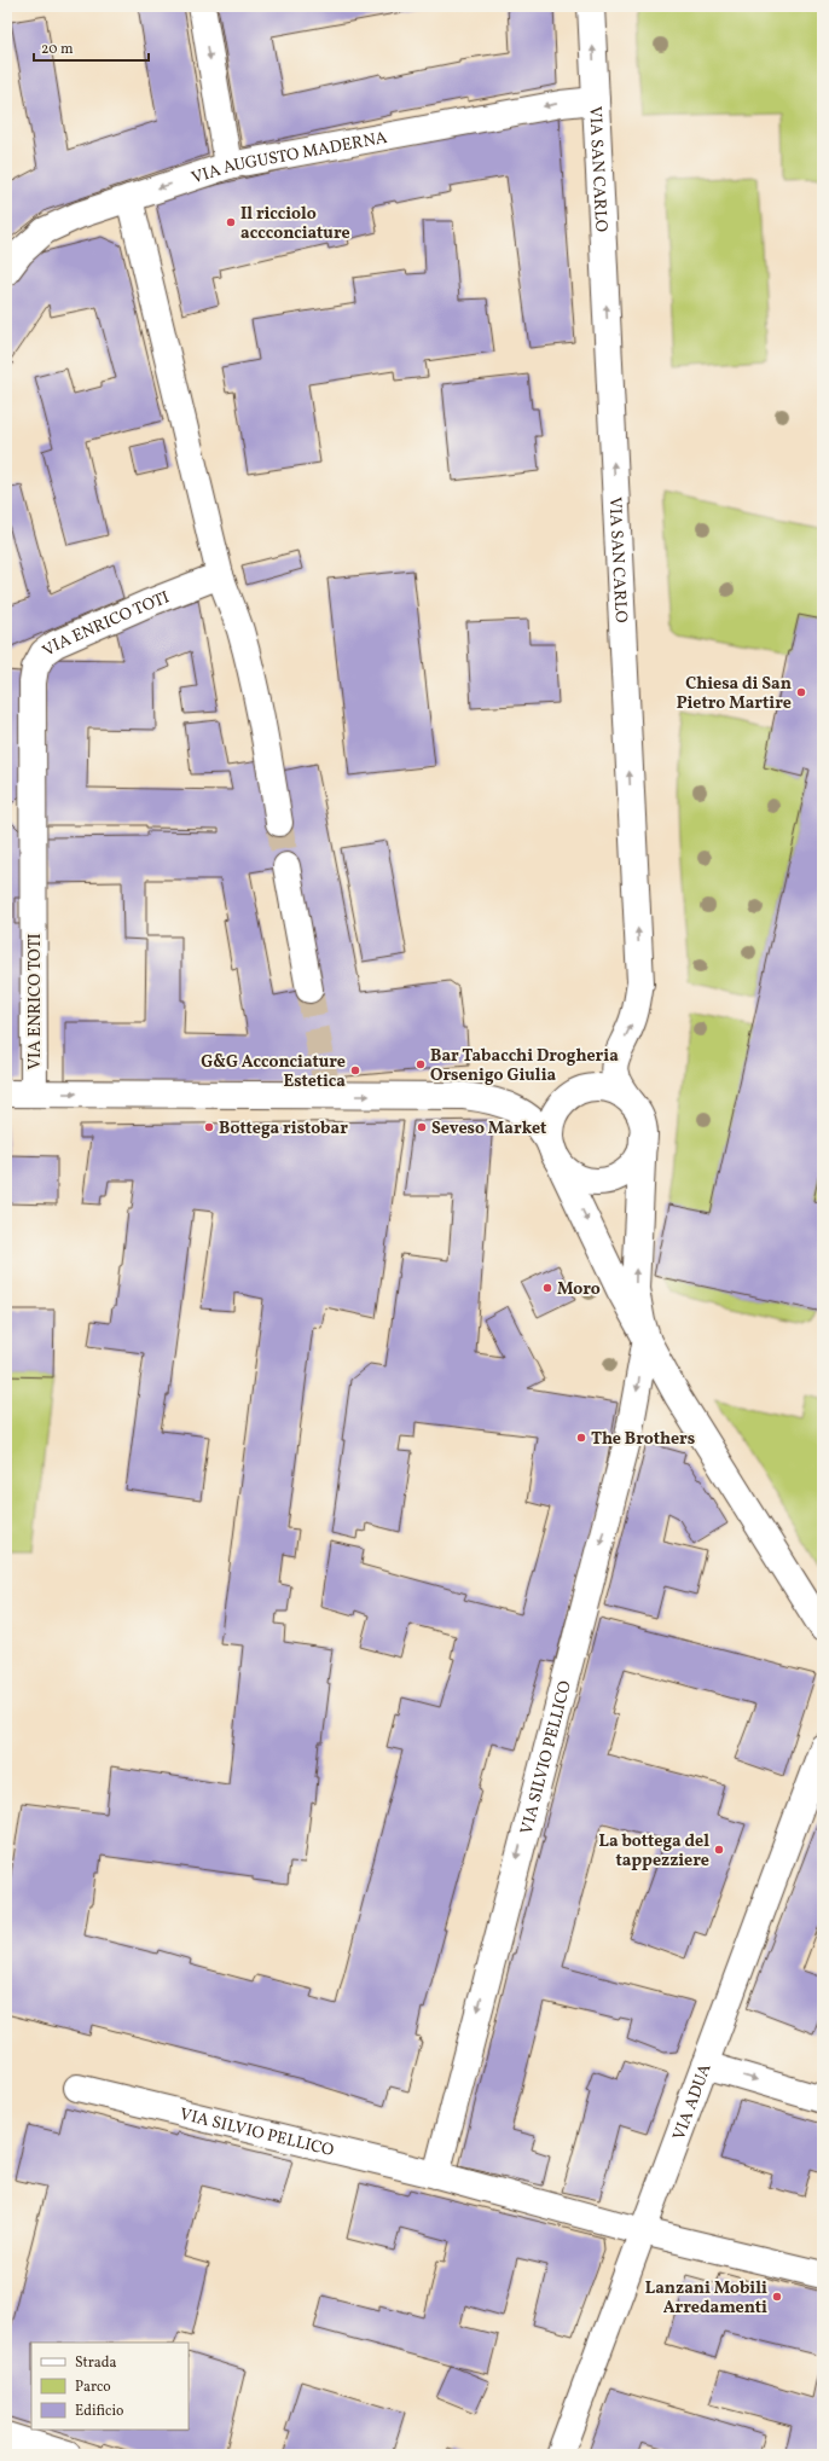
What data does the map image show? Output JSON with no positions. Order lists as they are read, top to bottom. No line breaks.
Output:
{"streets":{"street":["VIA AUGUSTO MADERNA","VIA SAN CARLO","VIA ENRICO TOTI","VIA SILVIO PELLICO","VIA ADUA"]},"crossings":[["VIA AUGUSTO MADERNA","VIA SAN CARLO"],["VIA SILVIO PELLICO","VIA ADUA"]],"one_way":["VIA AUGUSTO MADERNA","VIA SAN CARLO","VIA SILVIO PELLICO"],"places":["Il ricciolo accconciature","Chiesa di San Pietro Martire","Bar Tabacchi Drogheria Orsenigo Giulia","G&G Acconciature Estetica","Bottega ristobar","Seveso Market","Moro","The Brothers","La bottega del tappezziere","Lanzani Mobili Arredamenti"],"legend":["Strada","Parco","Edificio"],"scale_bar":"20 m"}
